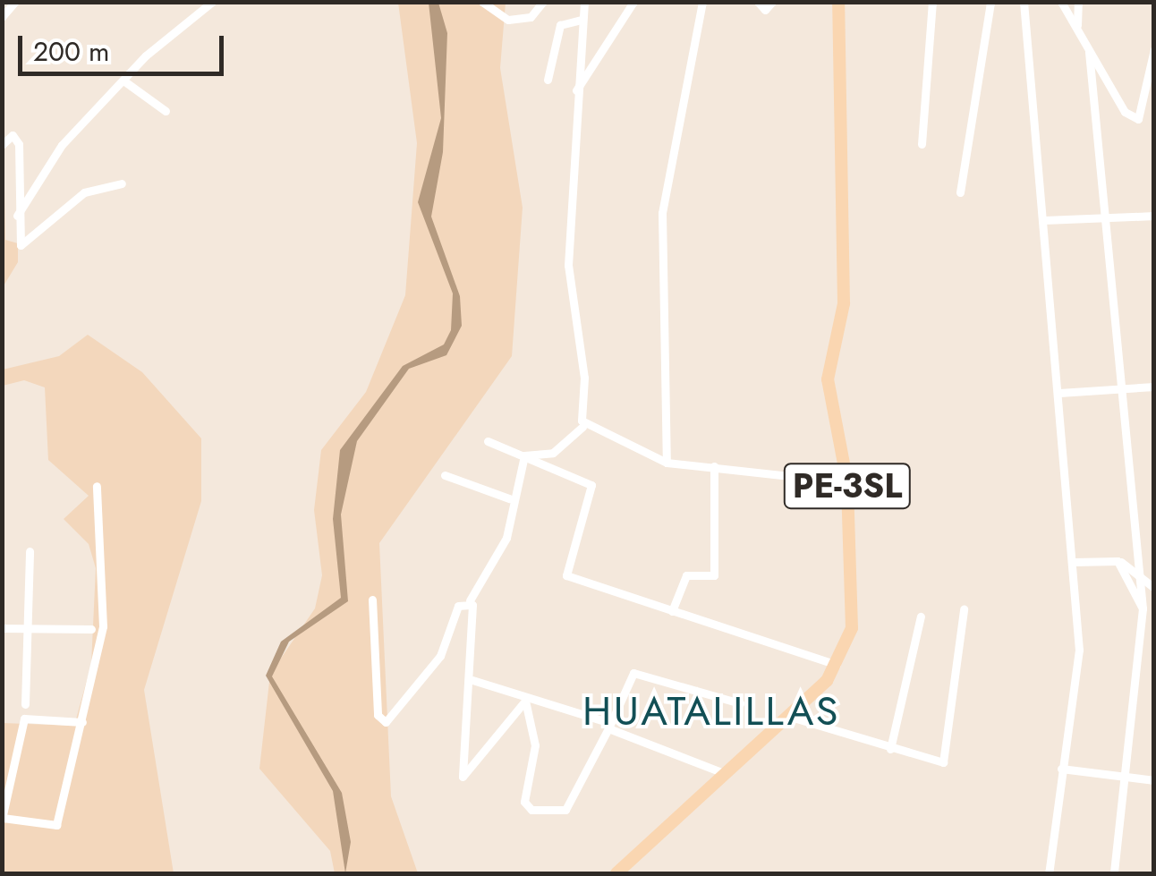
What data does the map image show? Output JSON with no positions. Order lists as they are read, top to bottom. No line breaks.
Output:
{"streets":{"main road":["PE-3SL"]},"districts":["HUATALILLAS"],"scale_bar":"200 m"}
